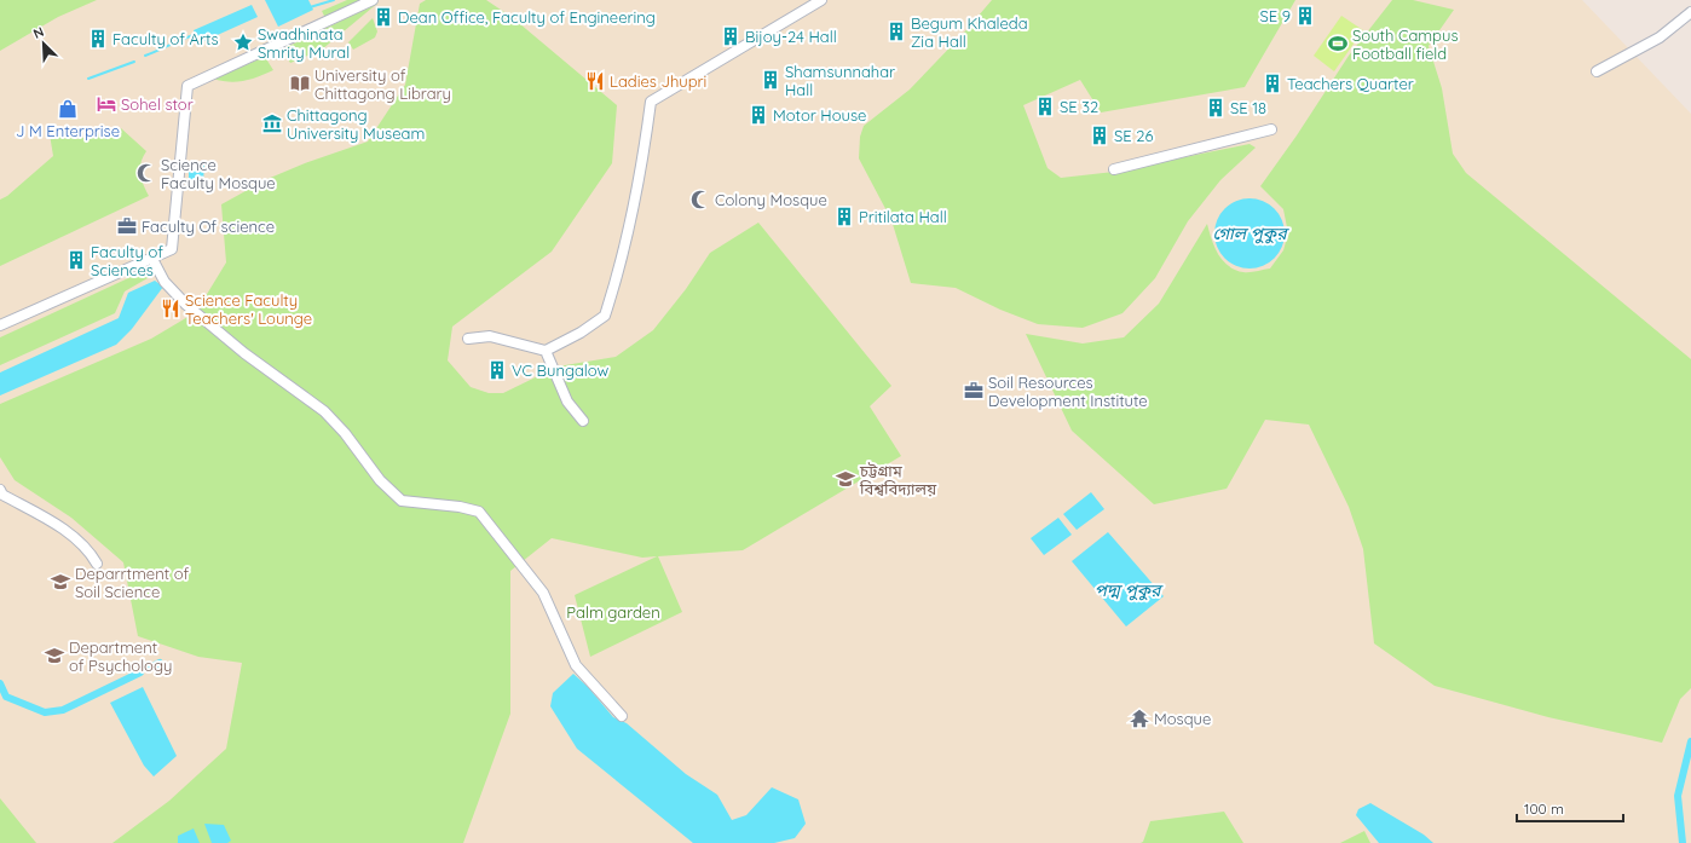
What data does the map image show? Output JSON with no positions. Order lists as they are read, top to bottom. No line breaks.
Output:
{"water":["গোল পুকুর","পদ্ম পুকুর"],"parks":["Palm garden"],"places":{"building":["SE 9","Dean Office, Faculty of Engineering","Begum Khaleda Zia Hall","Bijoy-24 Hall","Faculty of Arts","Shamsunnahar Hall","Teachers Quarter","SE 32","SE 18","Motor House","SE 26","Pritilata Hall","Faculty of Sciences","VC Bungalow"],"place":["Swadhinata Smrity Mural"],"sports":["South Campus Football field"],"restaurant":["Ladies Jhupri","Science Faculty Teachers' Lounge"],"library":["University of Chittagong Library"],"hotel":["Sohel stor"],"shop":["J M Enterprise"],"museum":["Chittagong University Museam"],"mosque":["Science Faculty Mosque","Colony Mosque"],"office":["Faculty Of science","Soil Resources Development Institute"],"school or university":["চট্টগ্রাম বিশ্ববিদ্যালয়","Deparrtment of Soil Science","Department of Psychology"],"temple":["Mosque"]},"scale_bar":"100 m","north":"top left"}
